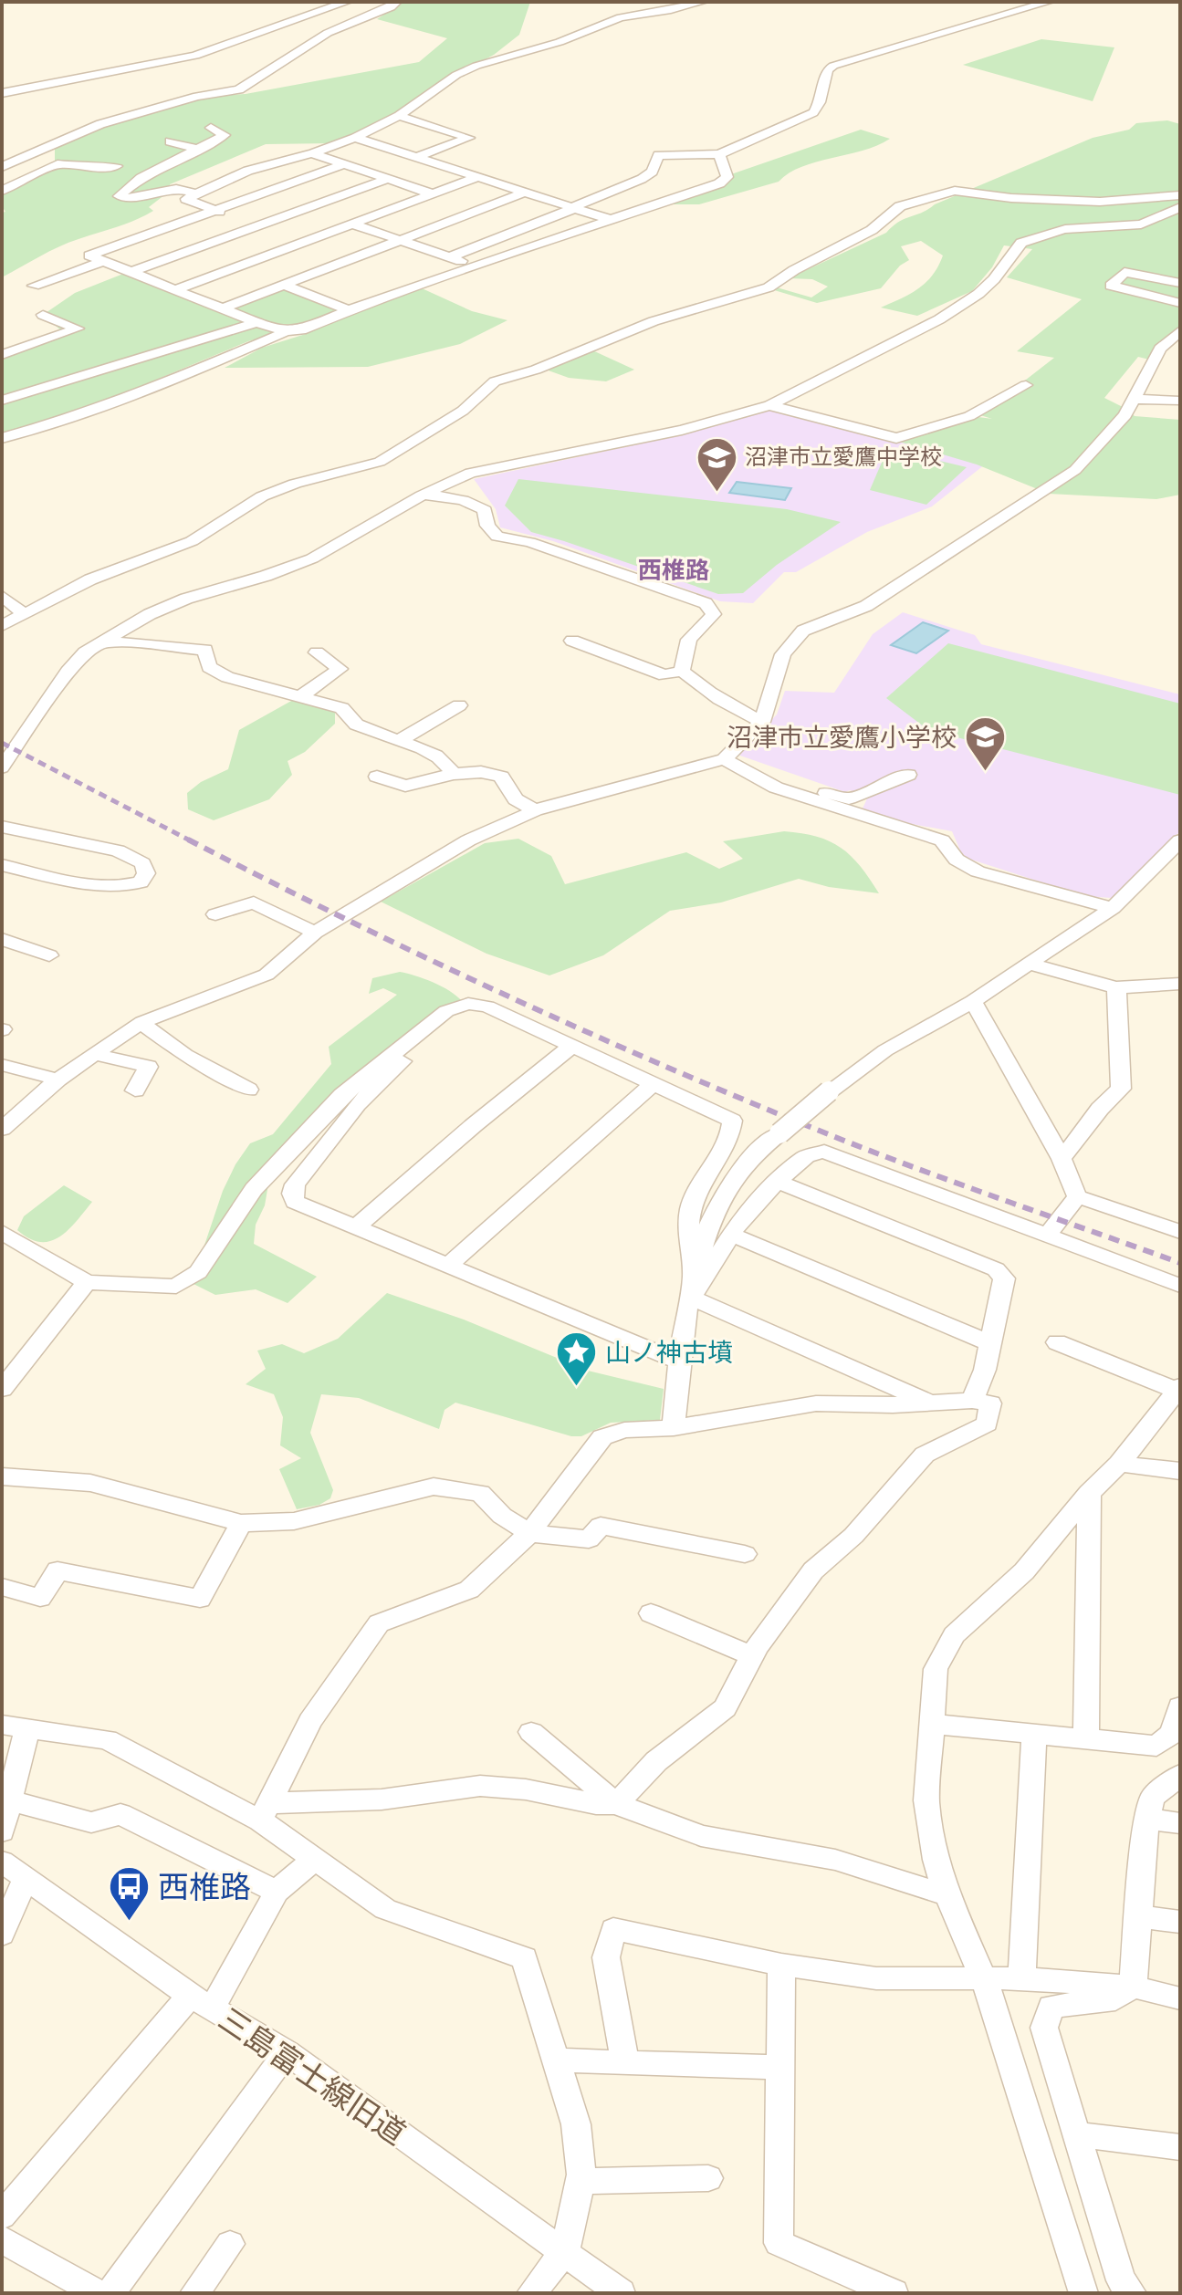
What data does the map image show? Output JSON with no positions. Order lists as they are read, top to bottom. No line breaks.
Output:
{"streets":{"street":["三島富士線旧道"]},"districts":["西椎路"],"places":{"school or university":["沼津市立愛鷹中学校","沼津市立愛鷹小学校"],"place":["山ノ神古墳"],"bus stop":["西椎路"]}}
